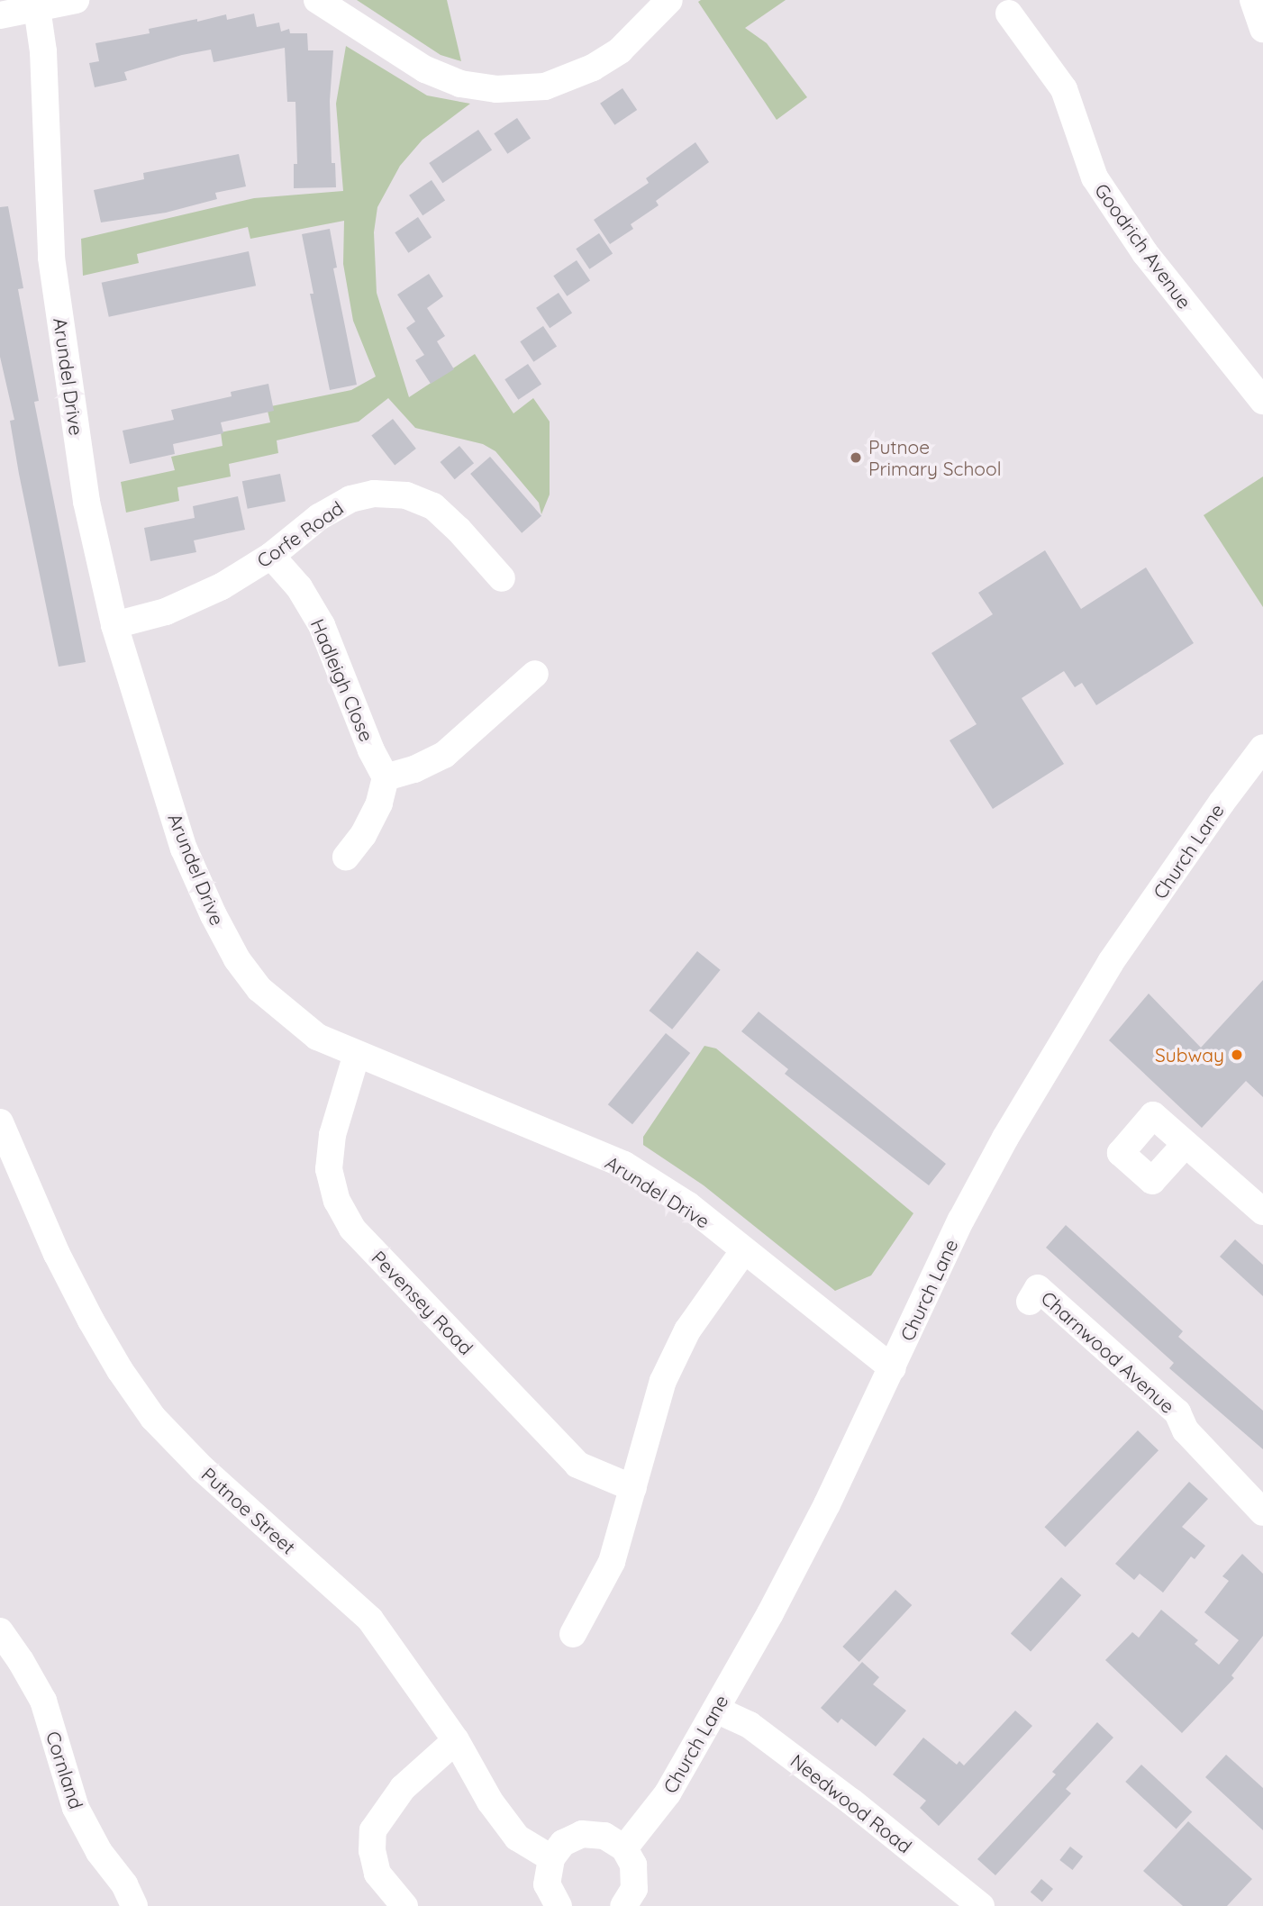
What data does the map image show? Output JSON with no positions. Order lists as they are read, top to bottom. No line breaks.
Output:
{"streets":{"street":["Goodrich Avenue","Arundel Drive","Corfe Road","Hadleigh Close","Church Lane","Pevensey Road","Charnwood Avenue","Putnoe Street","Cornland","Needwood Road"]},"crossings":[["Arundel Drive","Corfe Road"],["Arundel Drive","Church Lane"],["Arundel Drive","Pevensey Road"],["Corfe Road","Hadleigh Close"],["Church Lane","Needwood Road"]],"places":["Putnoe Primary School","Subway"]}
